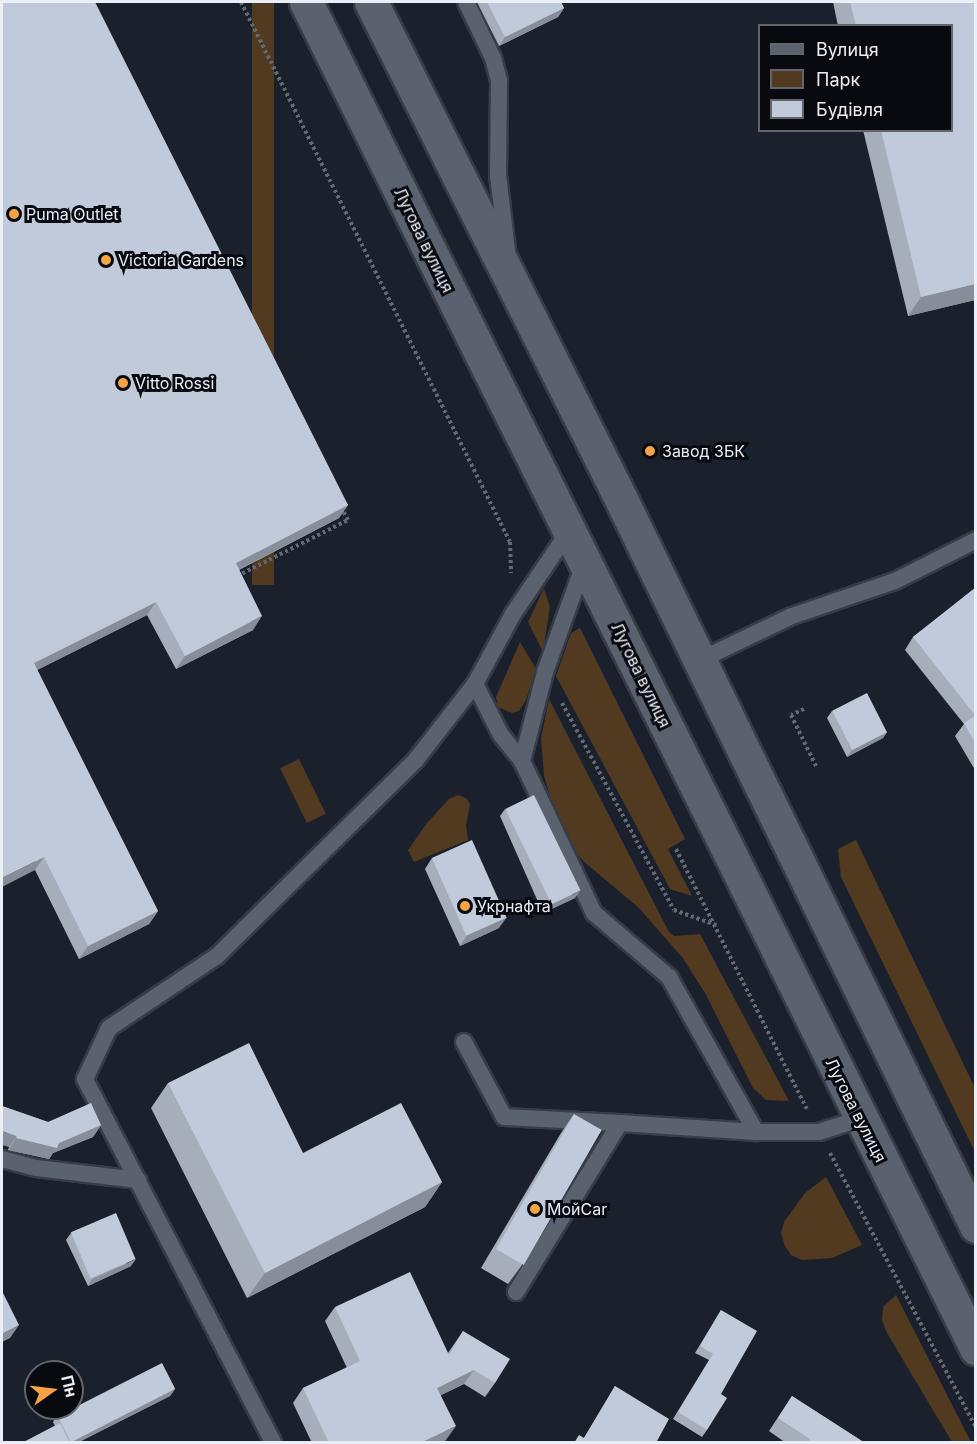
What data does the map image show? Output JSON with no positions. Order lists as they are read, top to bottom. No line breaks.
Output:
{"streets":{"main road":["Лугова вулиця"]},"places":["Puma Outlet","Victoria Gardens","Vitto Rossi","Завод ЗБК","Укрнафта","МойCar"],"legend":["Вулиця","Парк","Будівля"],"north":"right"}
